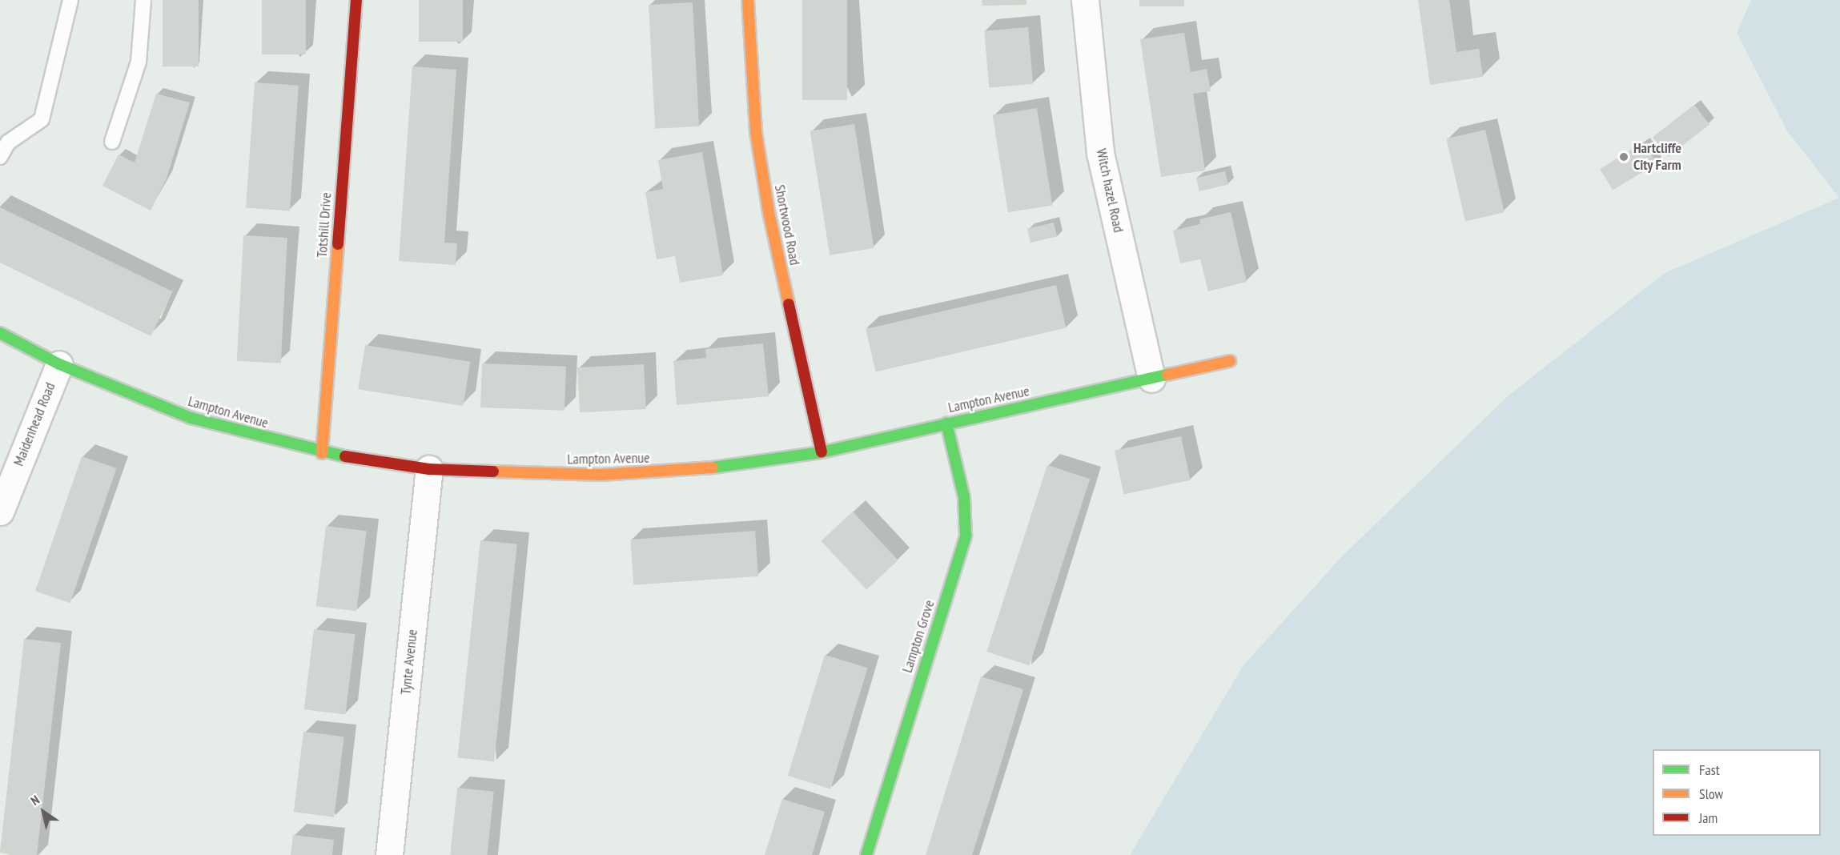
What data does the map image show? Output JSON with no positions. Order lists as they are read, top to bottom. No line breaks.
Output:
{"streets":{"street":["Witch hazel Road","Totshill Drive","Shortwood Road","Lampton Avenue","Maidenhead Road","Lampton Grove","Tynte Avenue"]},"crossings":[["Witch hazel Road","Lampton Avenue"],["Totshill Drive","Lampton Avenue"],["Shortwood Road","Lampton Avenue"],["Lampton Avenue","Maidenhead Road"],["Lampton Avenue","Lampton Grove"],["Lampton Avenue","Tynte Avenue"]],"places":["Hartcliffe City Farm"],"legend":["Fast","Slow","Jam"],"north":"top left"}
